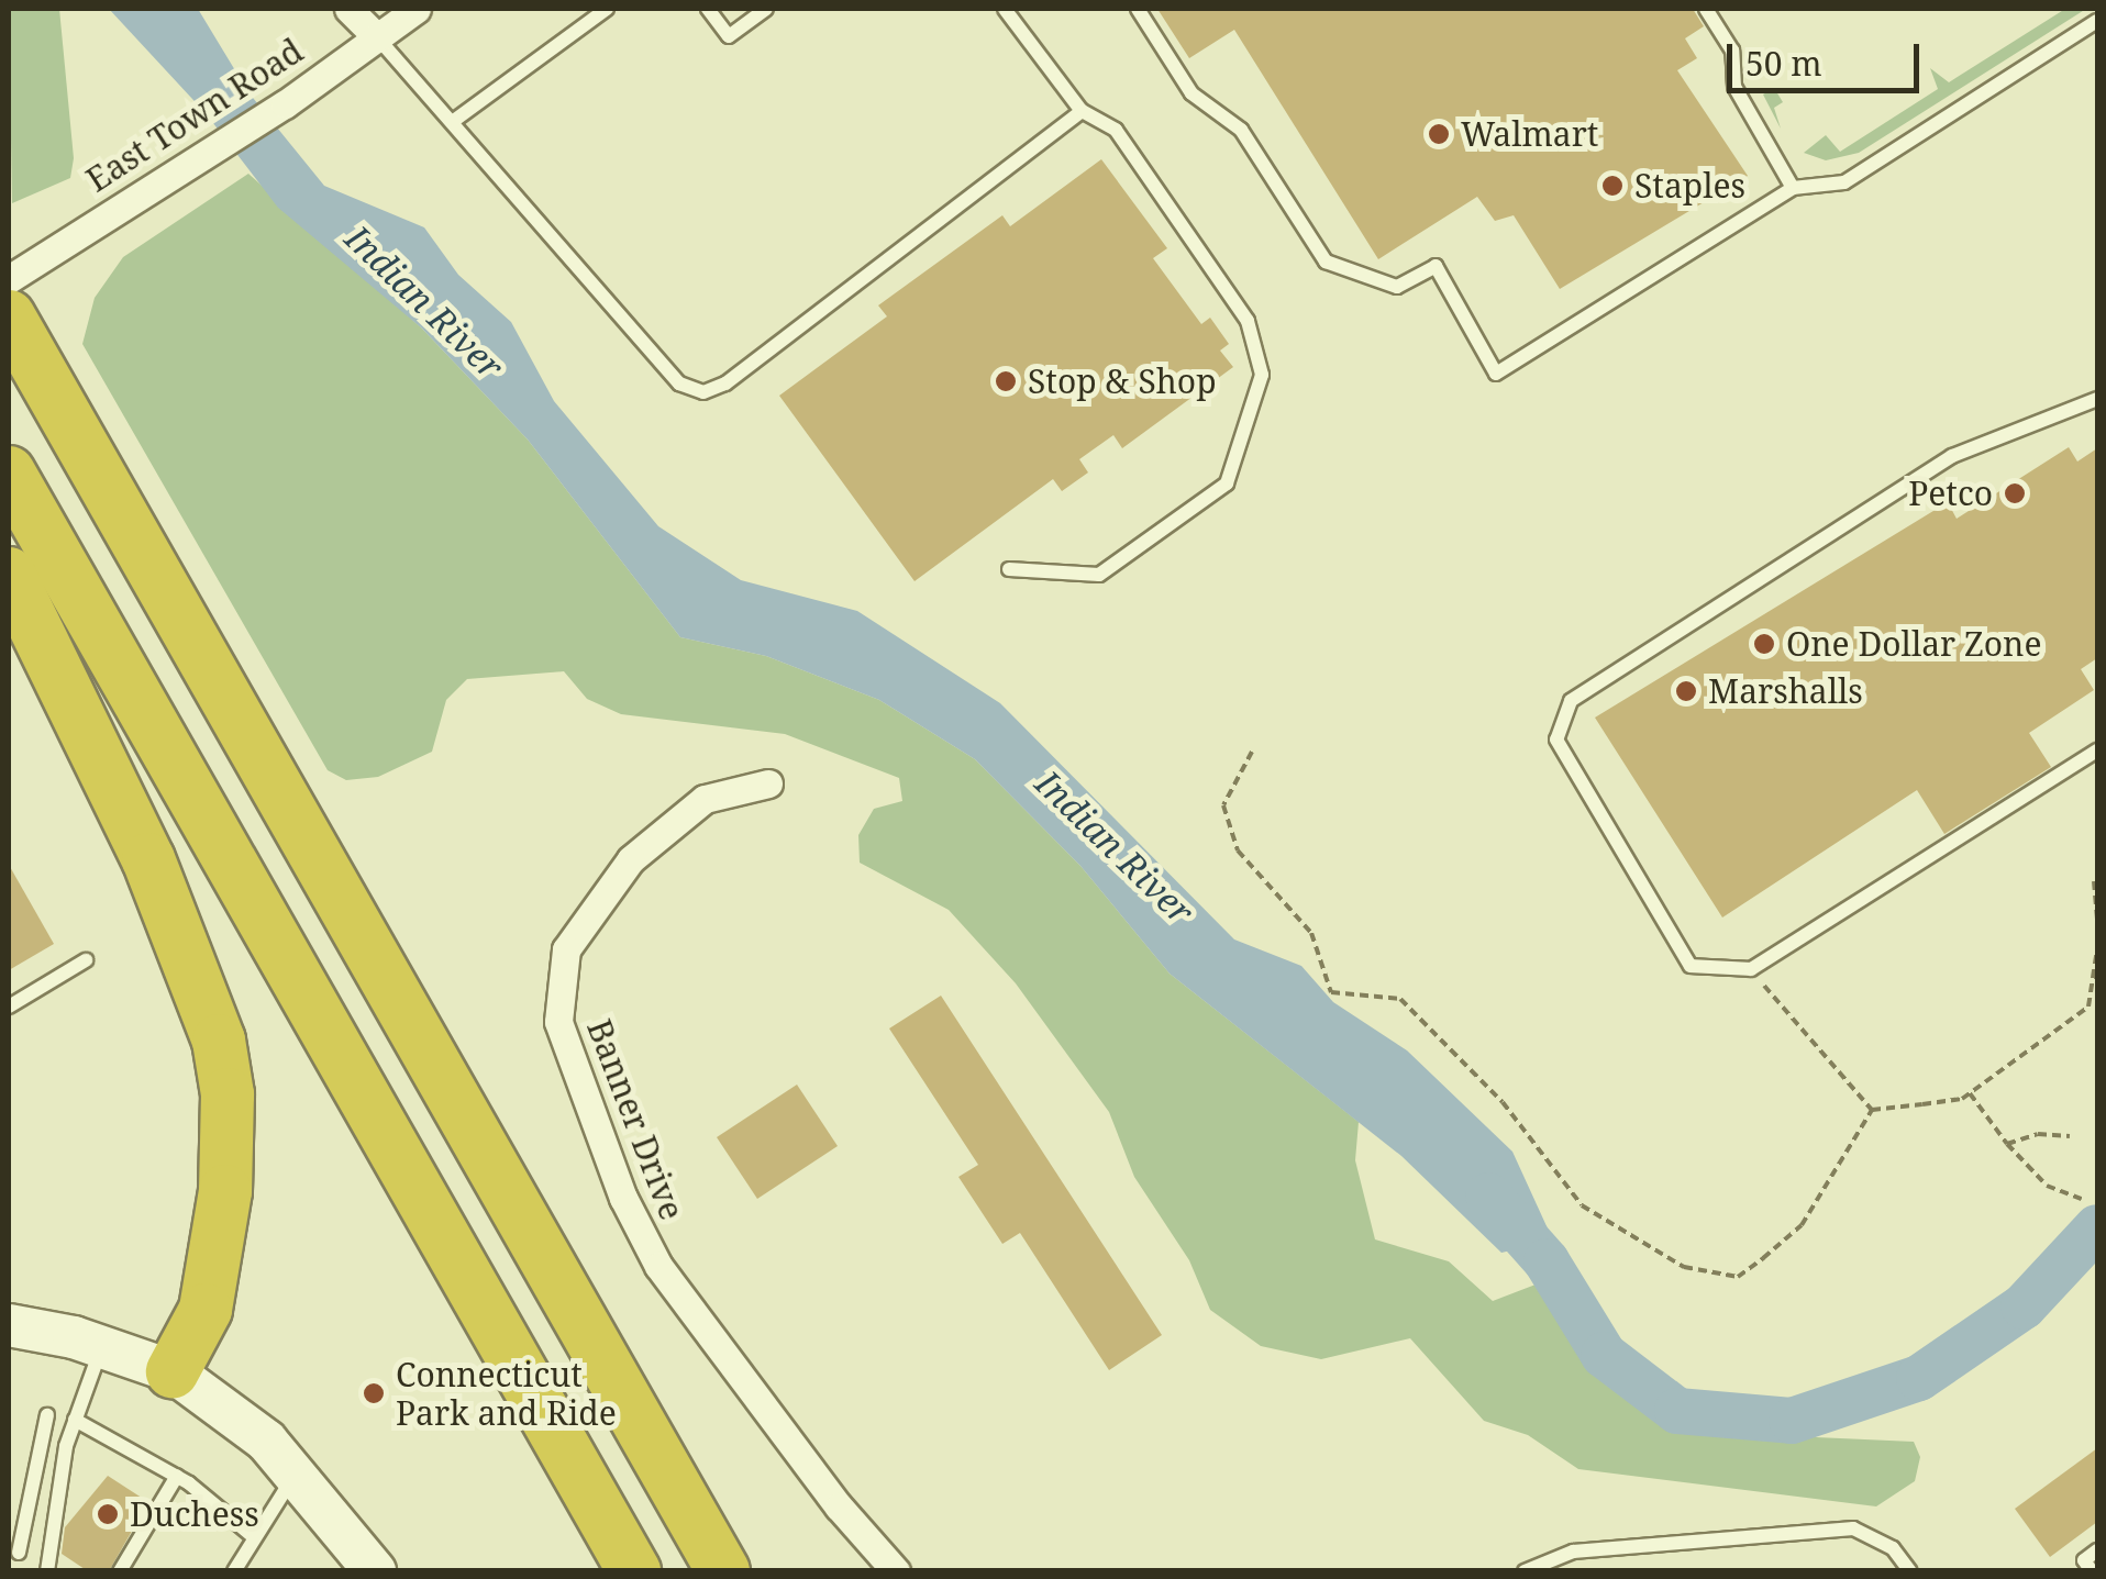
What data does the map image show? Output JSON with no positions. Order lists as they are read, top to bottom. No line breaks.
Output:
{"streets":{"street":["East Town Road","Banner Drive"]},"water":["Indian River"],"places":["Walmart","Staples","Stop & Shop","Petco","One Dollar Zone","Marshalls","Connecticut Park and Ride","Duchess"],"scale_bar":"50 m"}
